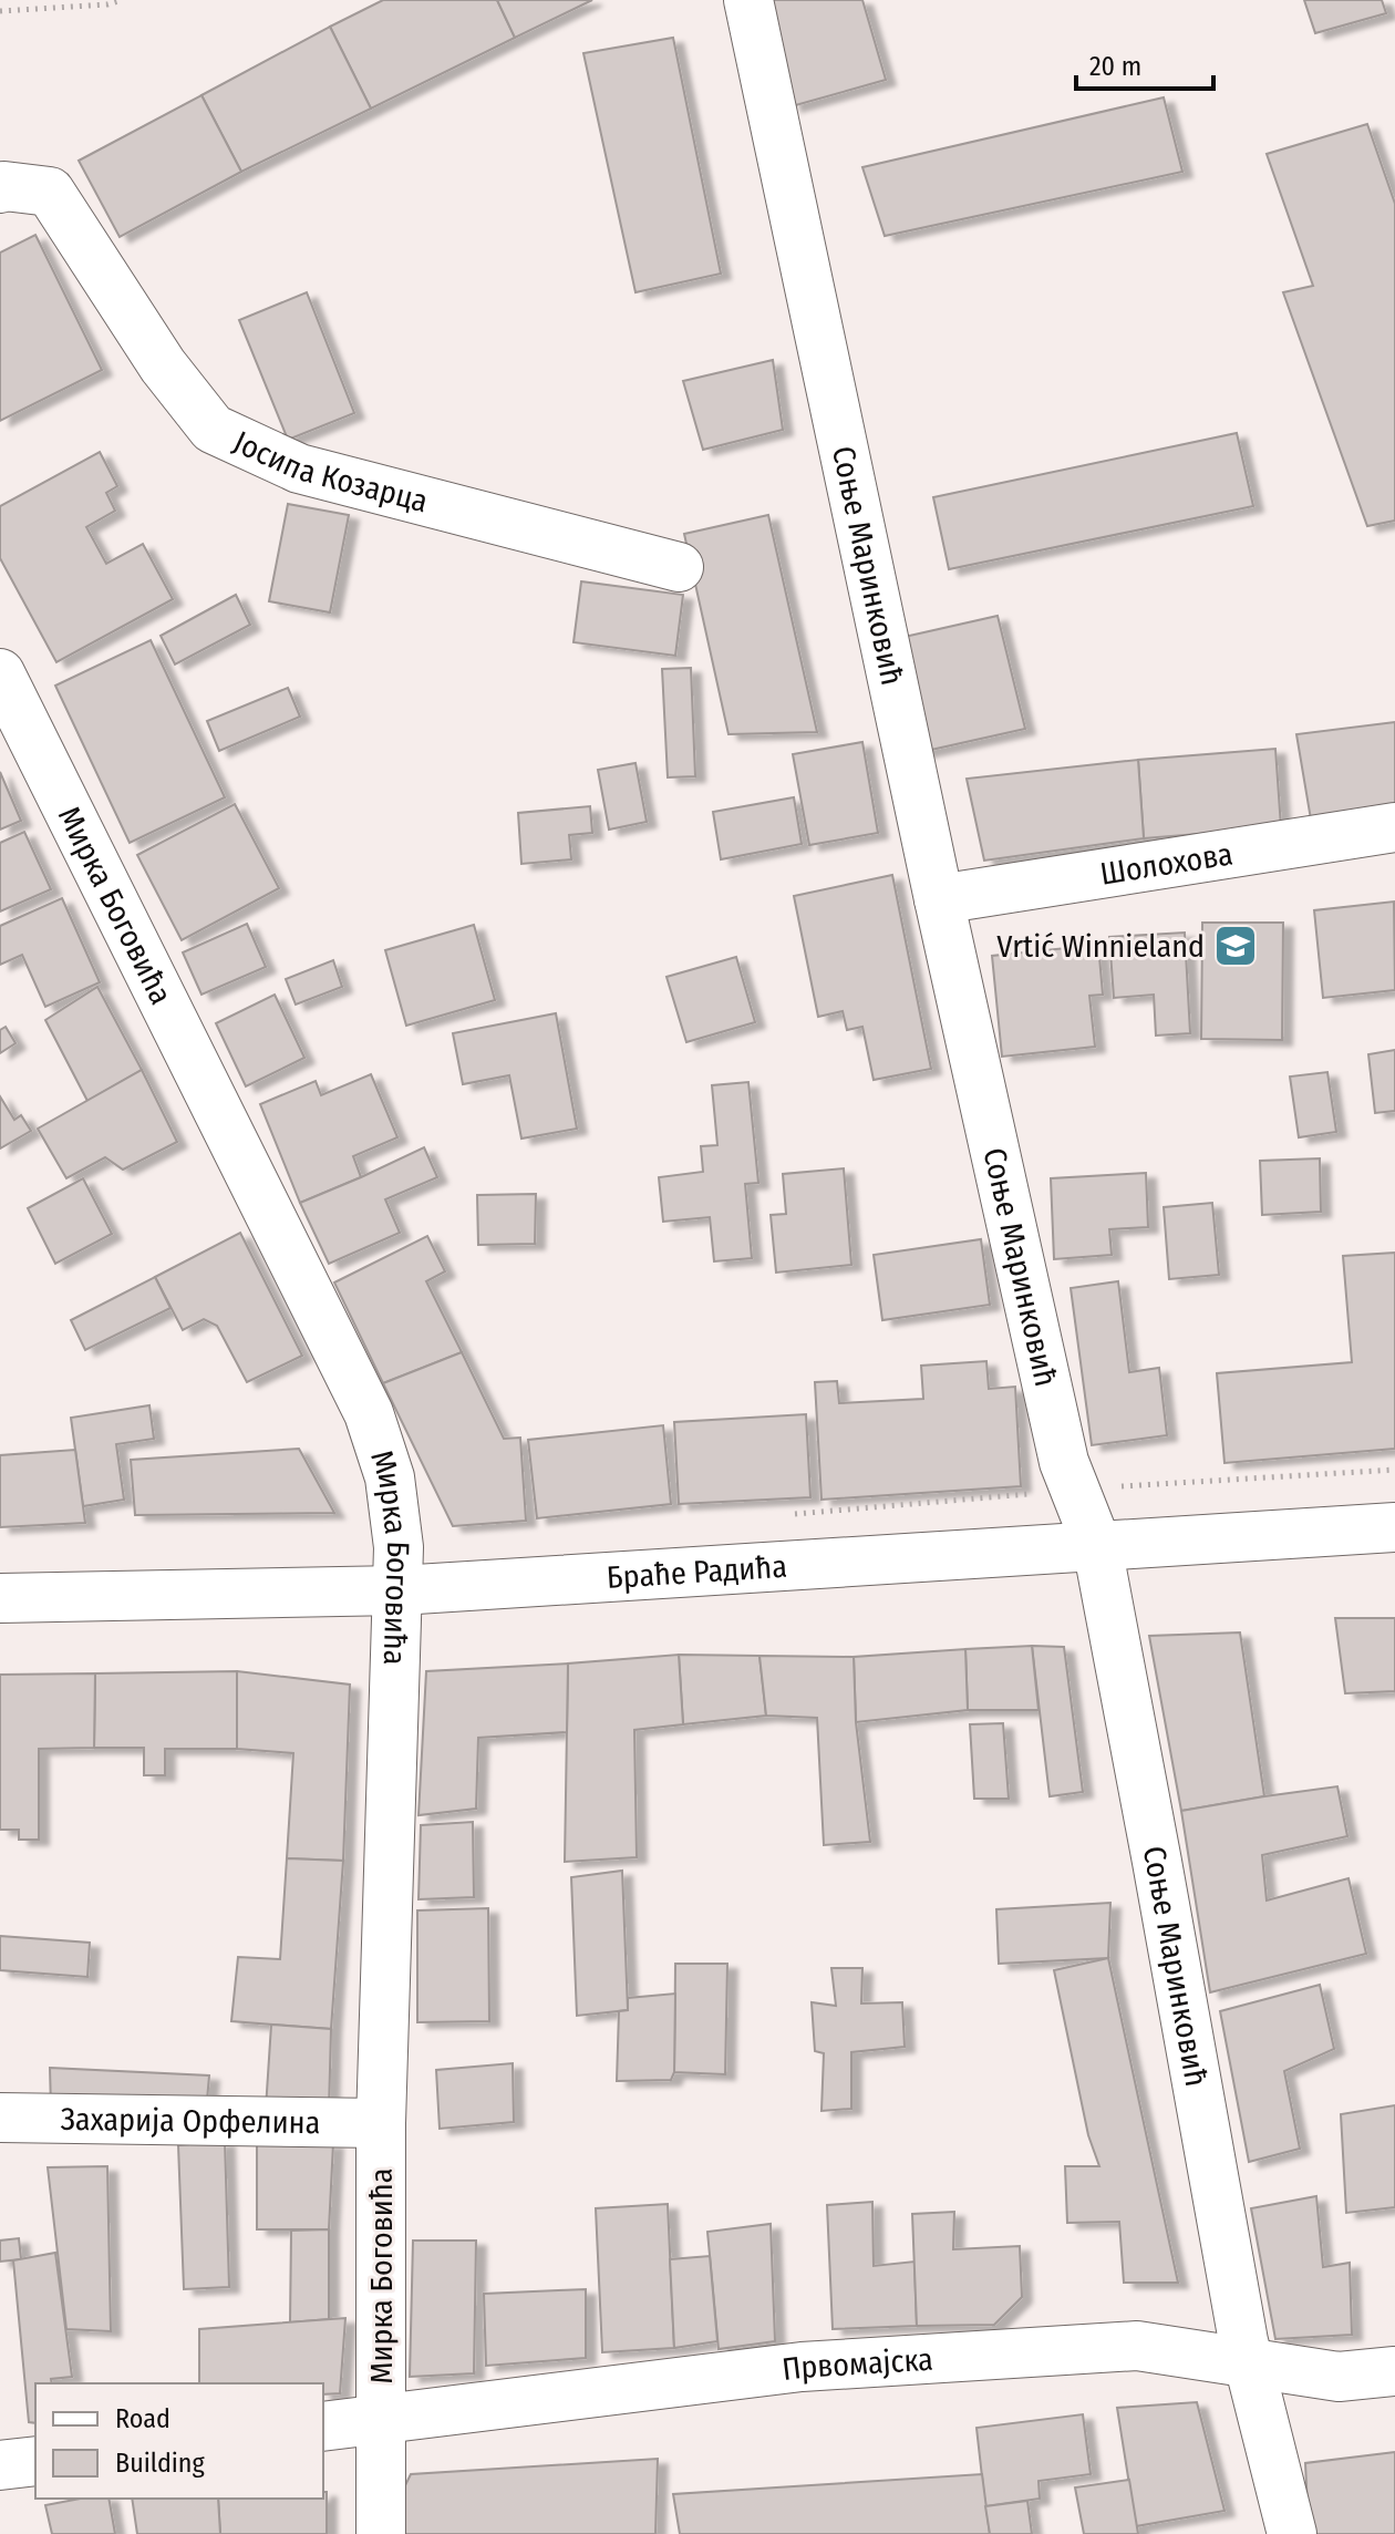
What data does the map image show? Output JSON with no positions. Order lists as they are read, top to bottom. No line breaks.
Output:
{"streets":{"street":["Јосипа Козарца","Соње Маринковић","Шолохова","Мирка Боговића","Браће Радића","Захарија Орфелина","Првомајска"]},"crossings":[["Соње Маринковић","Шолохова"],["Соње Маринковић","Браће Радића"],["Соње Маринковић","Првомајска"],["Мирка Боговића","Браће Радића"],["Мирка Боговића","Захарија Орфелина"],["Мирка Боговића","Првомајска"]],"places":{"school or university":["Vrtić Winnieland"]},"legend":["Road","Building"],"scale_bar":"20 m"}
